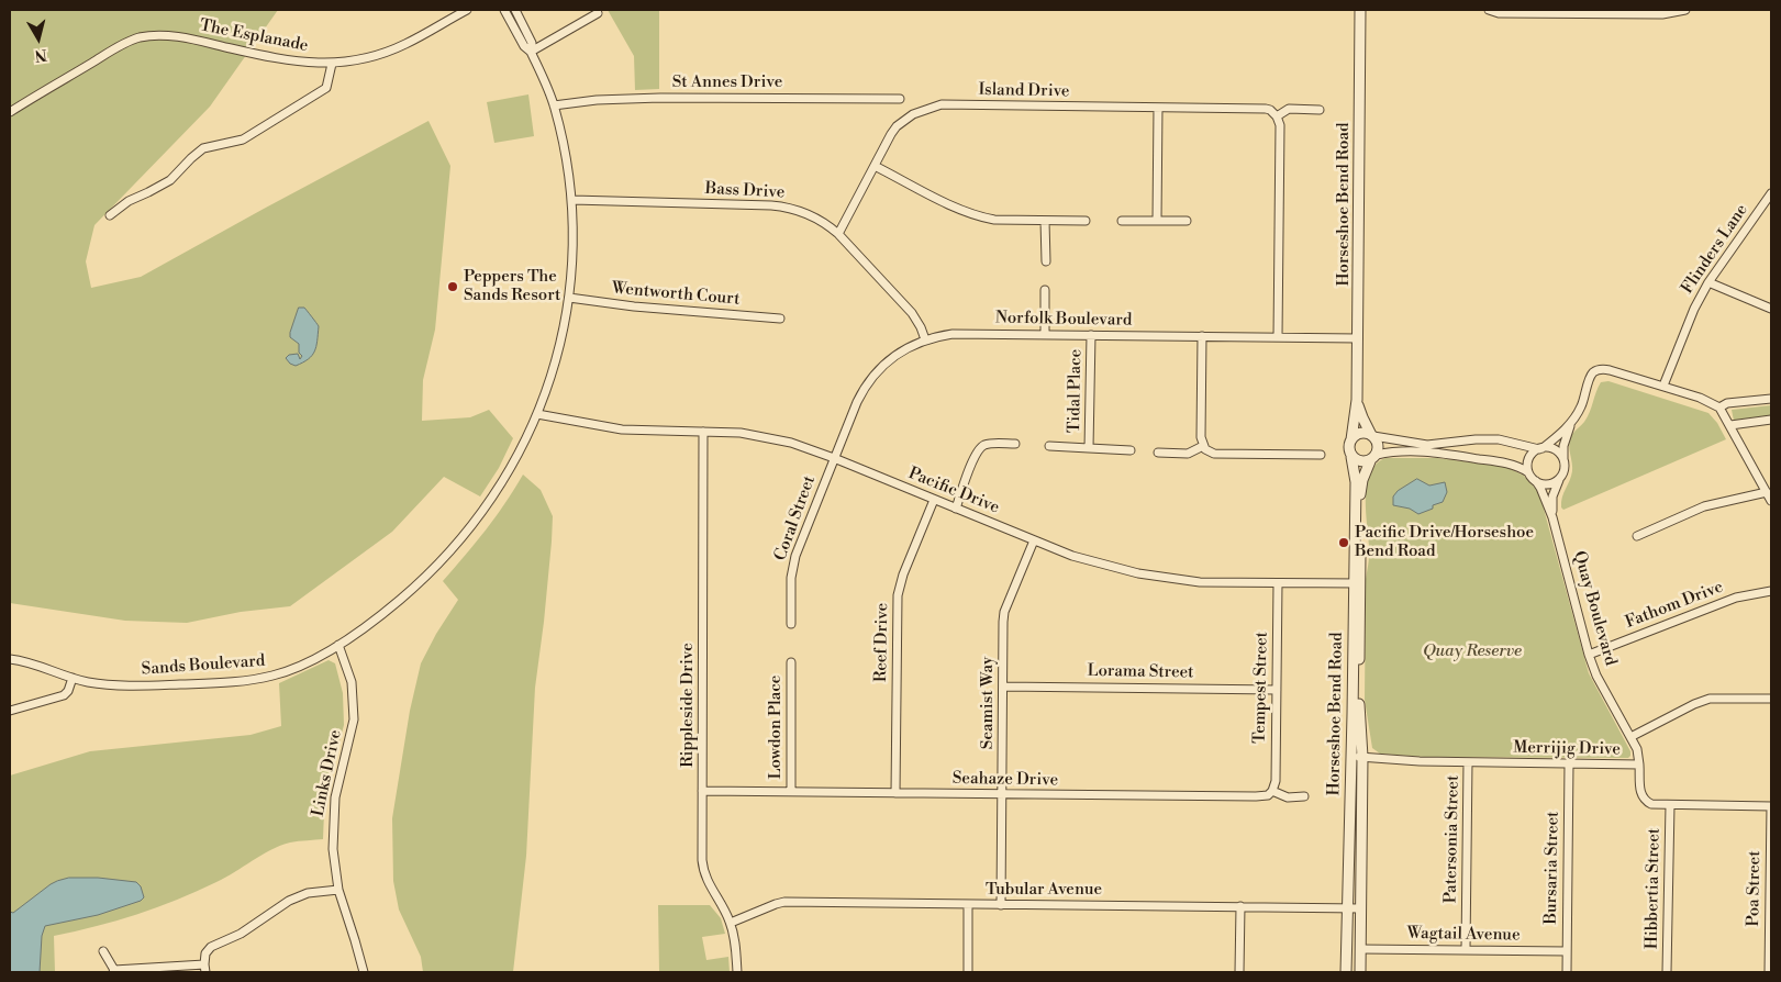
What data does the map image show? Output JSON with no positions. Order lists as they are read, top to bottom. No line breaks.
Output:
{"streets":{"street":["The Esplanade","St Annes Drive","Island Drive","Bass Drive","Horseshoe Bend Road","Flinders Lane","Wentworth Court","Norfolk Boulevard","Tidal Place","Pacific Drive","Coral Street","Fathom Drive","Quay Boulevard","Reef Drive","Sands Boulevard","Lorama Street","Tempest Street","Seamist Way","Rippleside Drive","Lowdon Place","Merrijig Drive","Links Drive","Seahaze Drive","Patersonia Street","Bursaria Street","Hibbertia Street","Poa Street","Tubular Avenue","Wagtail Avenue"]},"crossings":[["St Annes Drive","Sands Boulevard"],["Island Drive","Bass Drive"],["Bass Drive","Norfolk Boulevard"],["Bass Drive","Sands Boulevard"],["Horseshoe Bend Road","Norfolk Boulevard"],["Horseshoe Bend Road","Pacific Drive"],["Horseshoe Bend Road","Merrijig Drive"],["Horseshoe Bend Road","Tubular Avenue"],["Horseshoe Bend Road","Wagtail Avenue"],["Wentworth Court","Sands Boulevard"],["Norfolk Boulevard","Tidal Place"],["Norfolk Boulevard","Pacific Drive"],["Norfolk Boulevard","Coral Street"],["Pacific Drive","Coral Street"],["Pacific Drive","Reef Drive"],["Pacific Drive","Sands Boulevard"],["Pacific Drive","Tempest Street"],["Pacific Drive","Seamist Way"],["Pacific Drive","Rippleside Drive"],["Fathom Drive","Quay Boulevard"],["Quay Boulevard","Merrijig Drive"],["Reef Drive","Seahaze Drive"],["Sands Boulevard","Links Drive"],["Lorama Street","Tempest Street"],["Lorama Street","Seamist Way"],["Tempest Street","Seahaze Drive"],["Seamist Way","Seahaze Drive"],["Seamist Way","Tubular Avenue"],["Rippleside Drive","Seahaze Drive"],["Rippleside Drive","Tubular Avenue"],["Lowdon Place","Seahaze Drive"],["Merrijig Drive","Patersonia Street"],["Merrijig Drive","Bursaria Street"],["Merrijig Drive","Hibbertia Street"],["Merrijig Drive","Poa Street"],["Patersonia Street","Wagtail Avenue"],["Bursaria Street","Wagtail Avenue"]],"parks":["Quay Reserve"],"places":["Peppers The Sands Resort","Pacific Drive/Horseshoe Bend Road"],"north":"bottom"}
